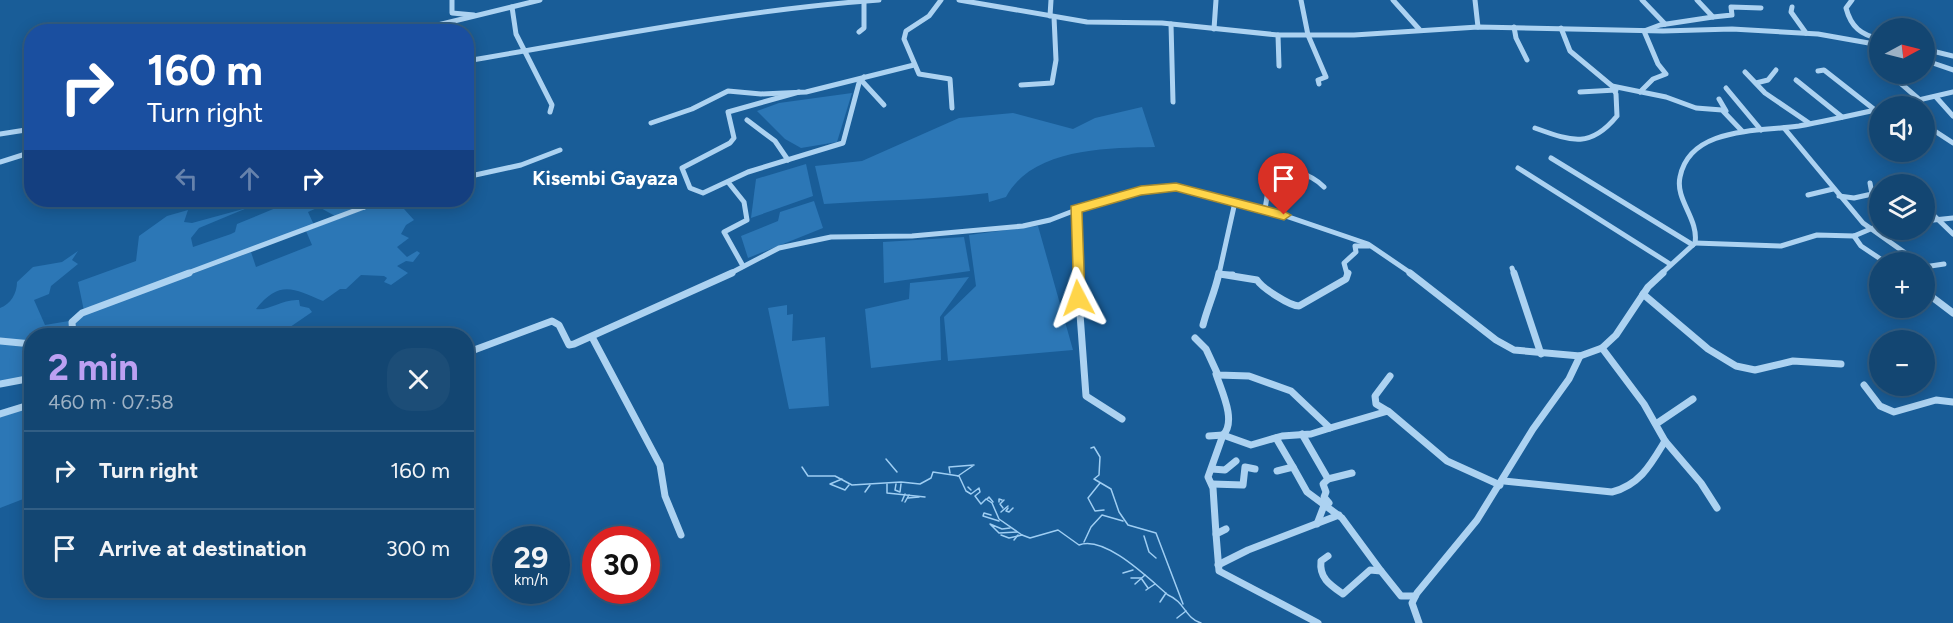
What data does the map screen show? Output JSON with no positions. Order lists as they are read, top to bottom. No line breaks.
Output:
{"districts":["Kisembi Gayaza"],"north":"right","page":{"map_buttons":["+","−"],"turn":["160 m","Turn right"],"heading":["2 min","460 m · 07:58"],"list":[{"name":"Turn right","value":"160 m"},{"name":"Arrive at destination","value":"300 m"}],"speed":"29 km/h","limit":"30"}}
